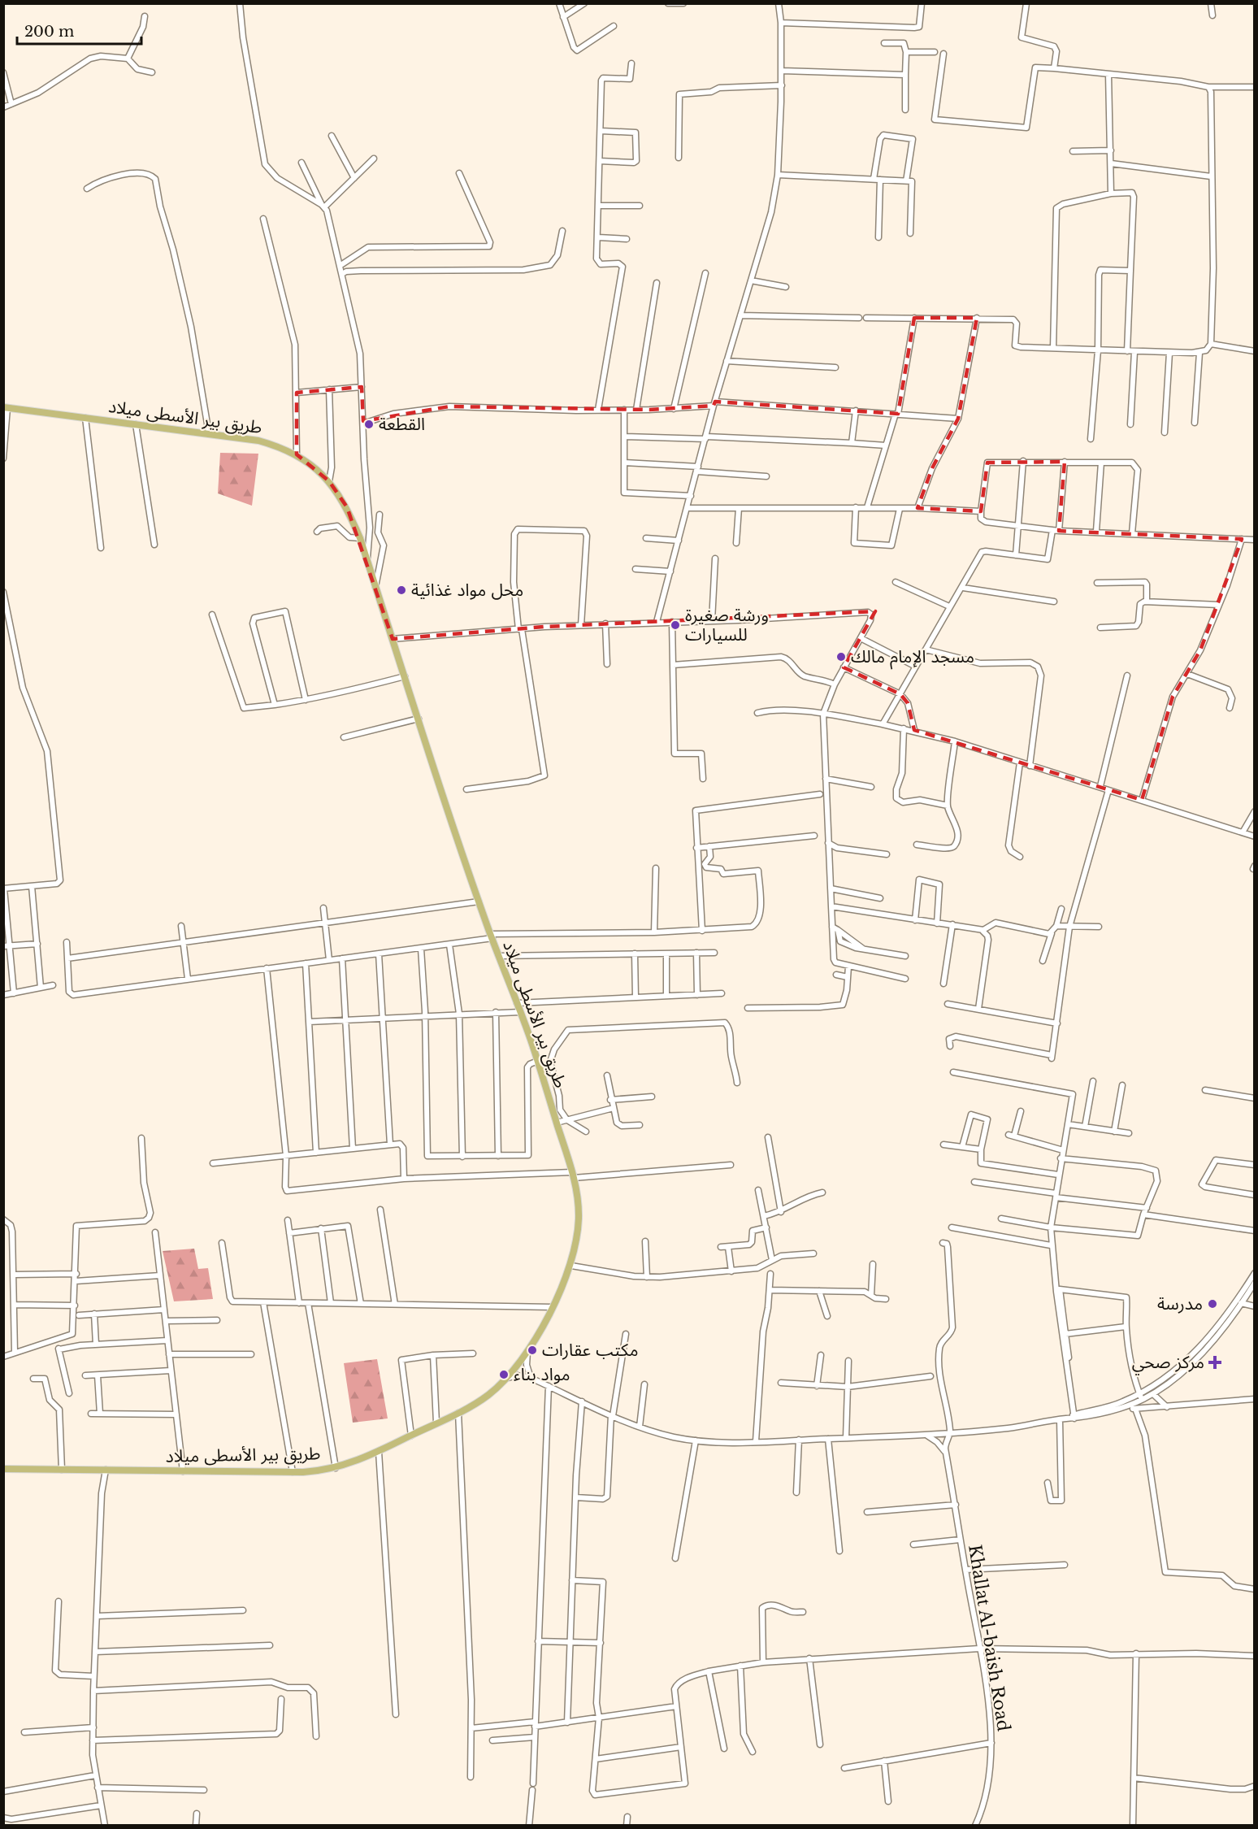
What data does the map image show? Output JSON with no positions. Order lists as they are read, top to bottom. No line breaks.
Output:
{"streets":{"main road":["طريق بير الأسطى ميلاد"],"street":["Khallat Al-baish Road"]},"places":{"other":["القطعة","محل مواد غذائية","ورشة صغيرة للسيارات","مسجد الإمام مالك","مدرسة","مكتب عقارات","مواد بناء"],"health":["مركز صحي"]},"scale_bar":"200 m"}
